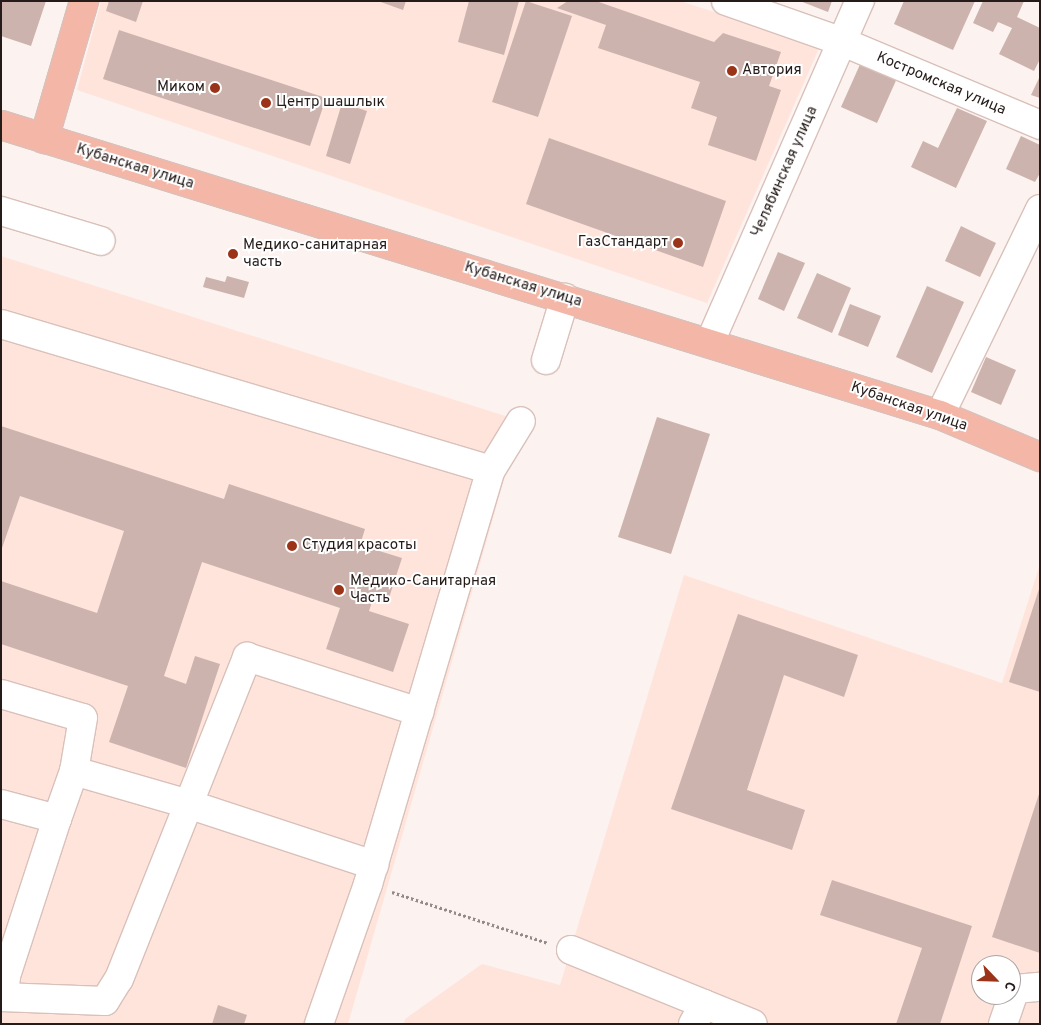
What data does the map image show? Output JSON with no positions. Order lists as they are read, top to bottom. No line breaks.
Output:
{"streets":{"main road":["Кубанская улица"],"street":["Костромская улица","Челябинская улица"]},"crossings":[["Костромская улица","Челябинская улица"],["Кубанская улица","Челябинская улица"]],"places":["Автория","Миком","Центр шашлык","ГазСтандарт","Медико-санитарная часть","Студия красоты","Медико-Санитарная Часть"],"north":"bottom right"}
